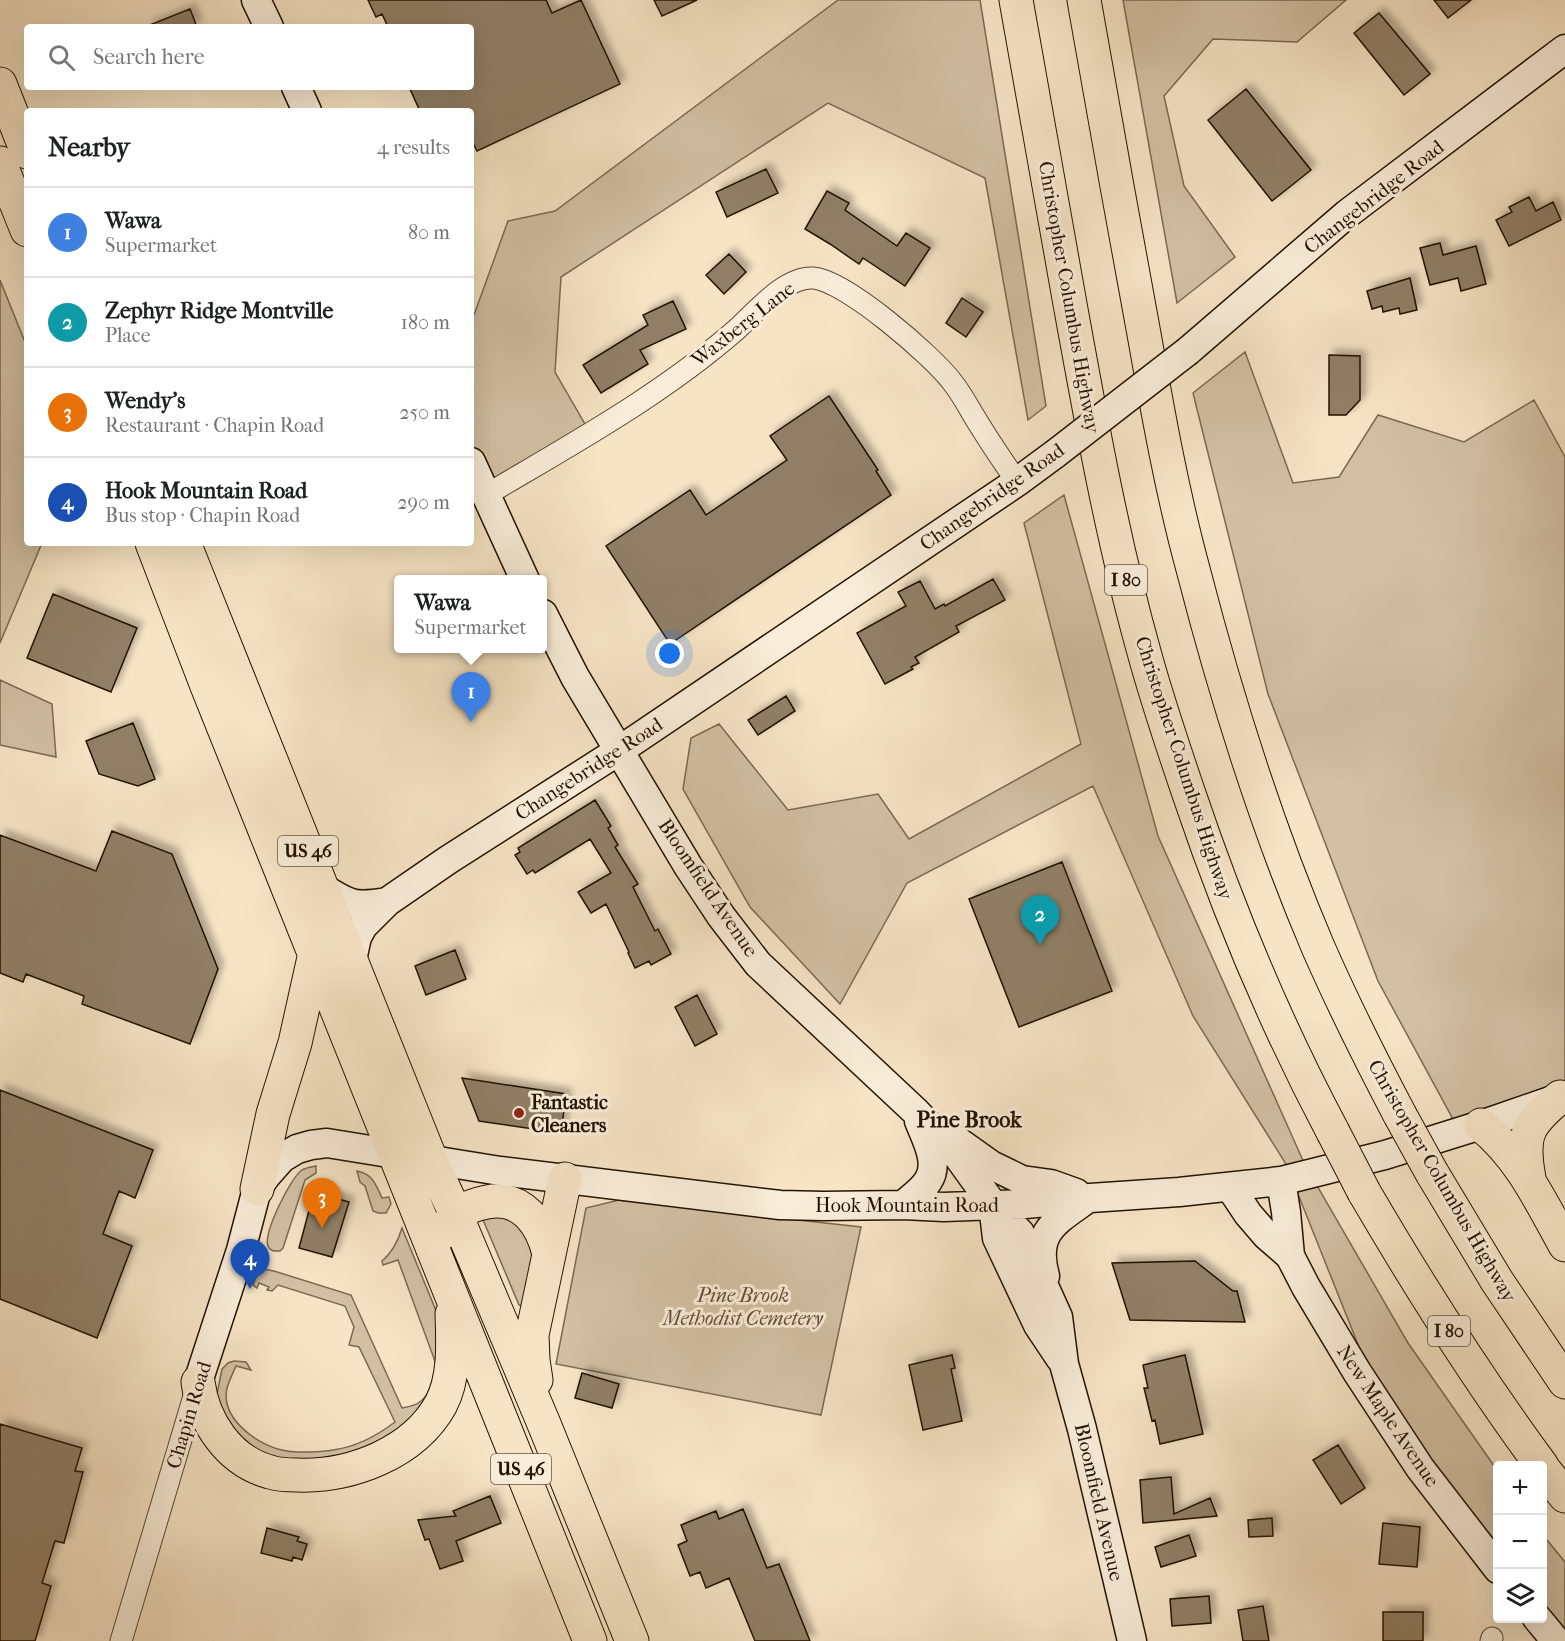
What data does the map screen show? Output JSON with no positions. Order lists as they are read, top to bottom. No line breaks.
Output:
{"streets":{"highway":["Christopher Columbus Highway","I 80","US 46"],"main road":["Changebridge Road","Bloomfield Avenue","Hook Mountain Road","Chapin Road","New Maple Avenue"],"street":["Waxberg Lane"]},"crossings":[["Changebridge Road","Waxberg Lane"],["Changebridge Road","US 46"],["Changebridge Road","Bloomfield Avenue"],["US 46","Hook Mountain Road"],["Bloomfield Avenue","Hook Mountain Road"],["Hook Mountain Road","Chapin Road"],["Hook Mountain Road","New Maple Avenue"]],"districts":["Pine Brook"],"parks":["Pine Brook Methodist Cemetery"],"places":["Fantastic Cleaners"],"page":{"search":"Search here","heading":["Nearby","4 results"],"list":[{"mark":"1","name":"Wawa","note":"Supermarket","value":"80 m"},{"mark":"2","name":"Zephyr Ridge Montville","note":"Place","value":"180 m"},{"mark":"3","name":"Wendy's","note":"Restaurant · Chapin Road","value":"250 m"},{"mark":"4","name":"Hook Mountain Road","note":"Bus stop · Chapin Road","value":"290 m"}],"popup":["Wawa","Supermarket"],"pins":["1","2","3","4"],"map_buttons":["+","−"]}}
